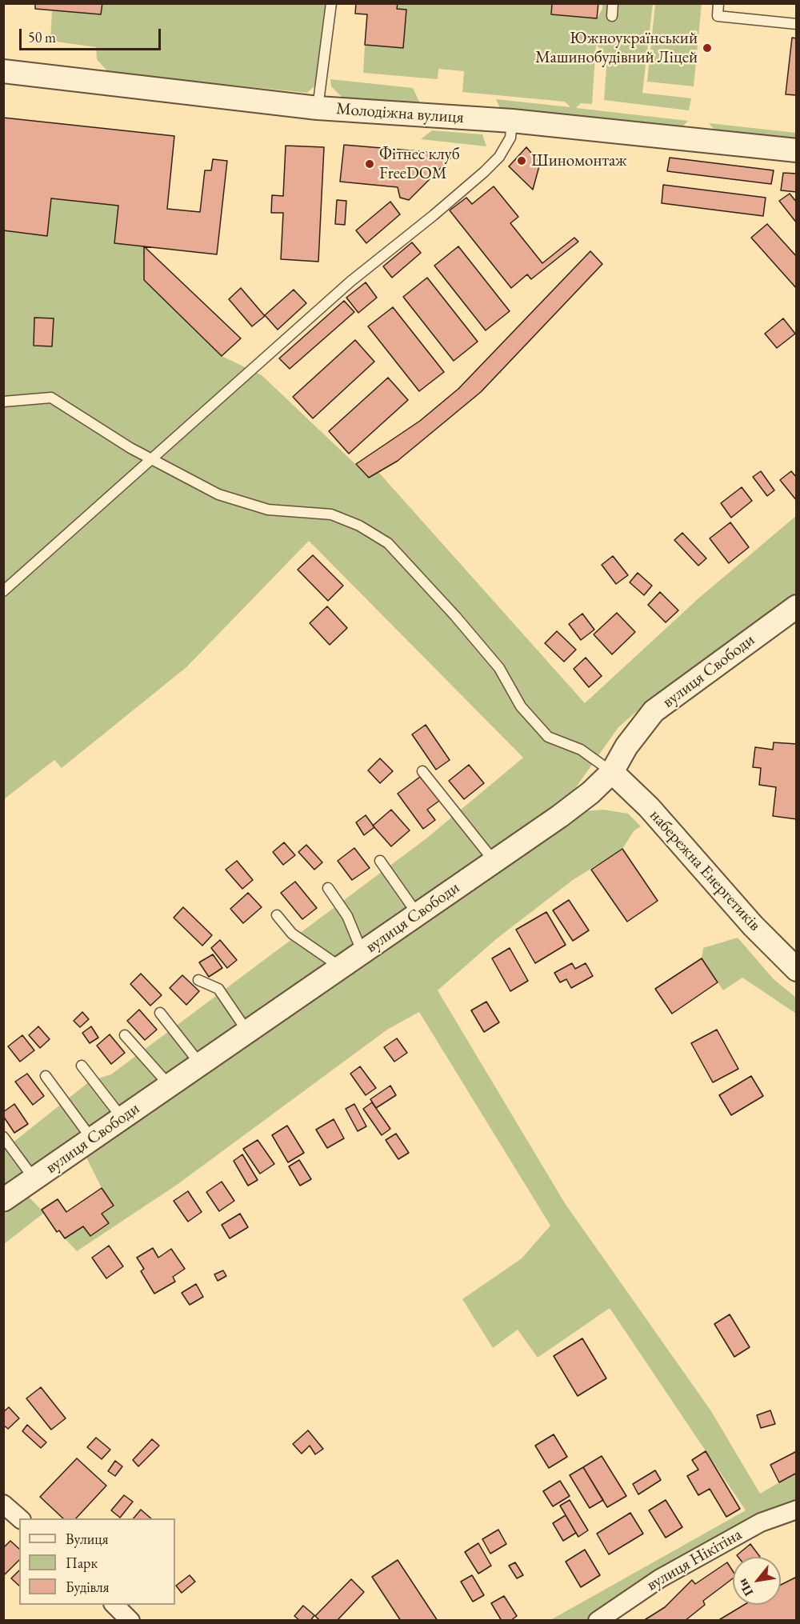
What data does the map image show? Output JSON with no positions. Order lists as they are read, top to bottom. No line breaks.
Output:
{"streets":{"street":["Молодіжна вулиця","вулиця Свободи","набережна Енергетиків","вулиця Нікітіна"]},"crossings":[["вулиця Свободи","набережна Енергетиків"]],"places":["Южноукраїнський Машинобудівний Ліцей","Шиномонтаж","Фітнес клуб FreeDOM"],"legend":["Вулиця","Парк","Будівля"],"scale_bar":"50 m","north":"bottom left"}
